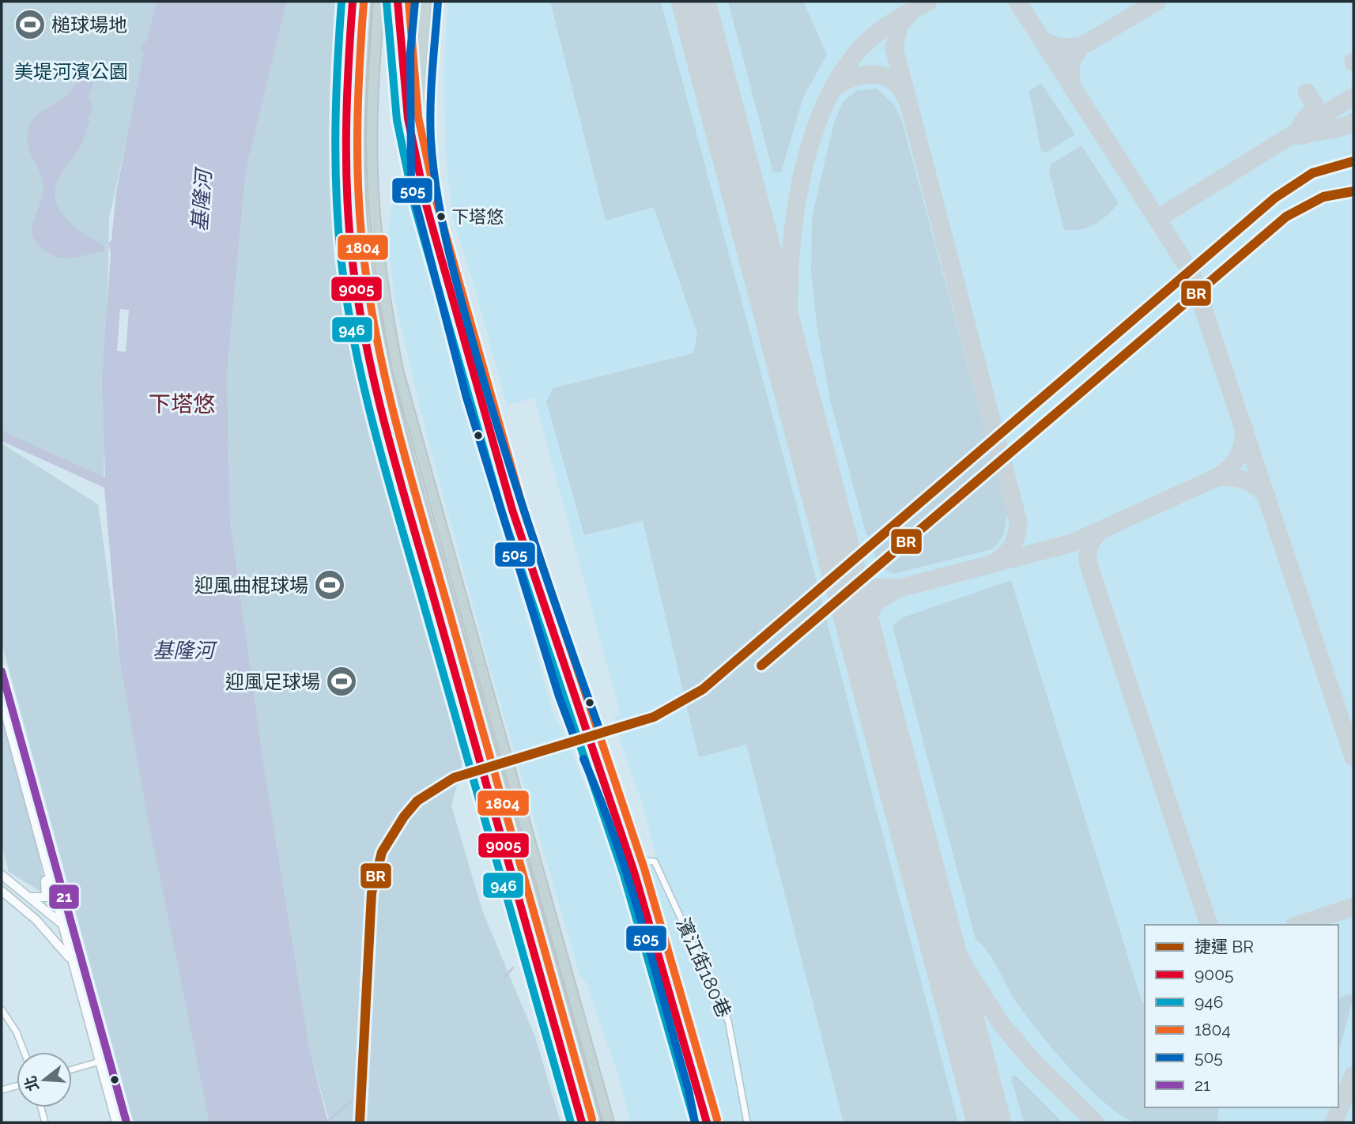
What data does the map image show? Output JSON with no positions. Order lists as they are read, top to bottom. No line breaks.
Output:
{"streets":{"street":["濱江街180巷"]},"districts":["下塔悠"],"water":["基隆河"],"parks":["美堤河濱公園"],"places":{"sports":["槌球場地","迎風曲棍球場","迎風足球場"],"other":["下塔悠"]},"lines":["transit line 9005","transit line 946","transit line 1804","transit line 505","metro line BR","transit line 21"],"legend":["捷運 BR","9005","946","1804","505","21"],"north":"left"}
